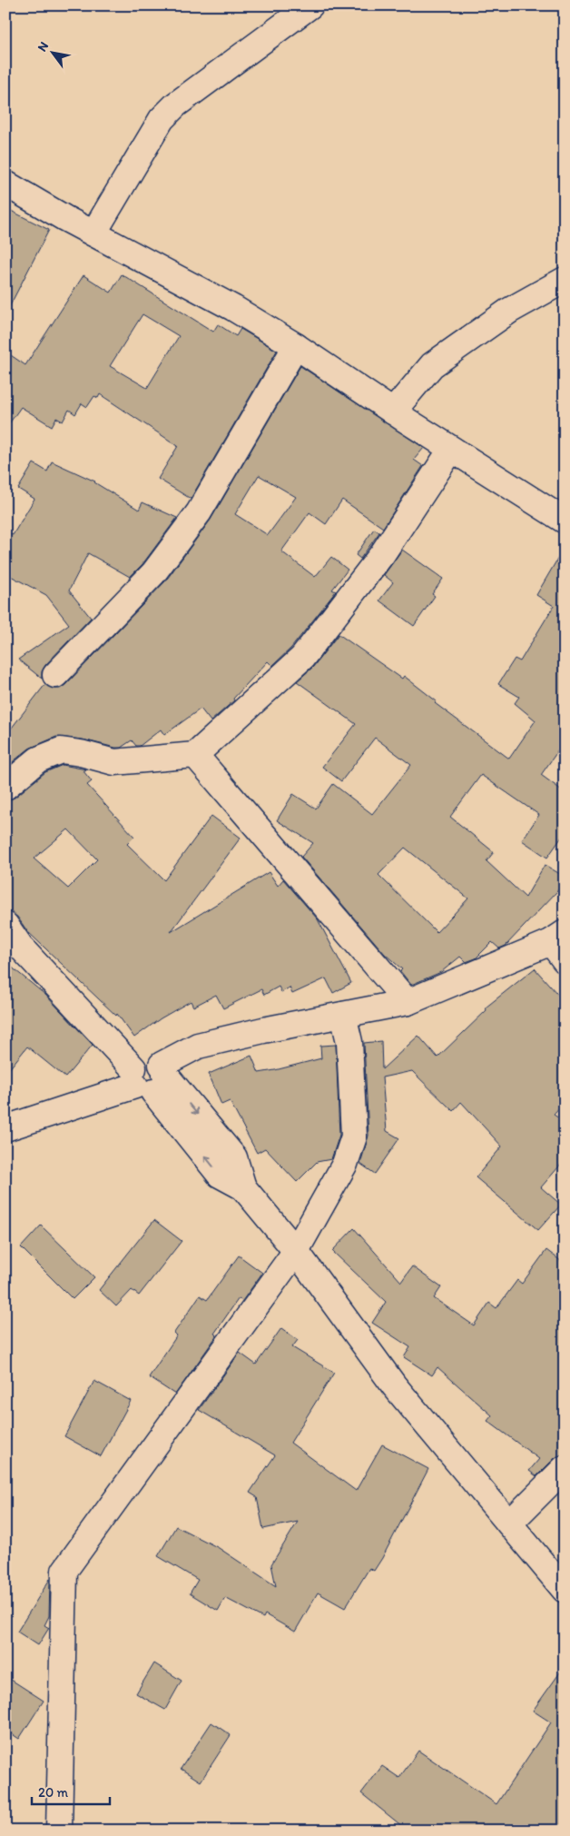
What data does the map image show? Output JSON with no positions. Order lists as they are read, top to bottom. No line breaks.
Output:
{"scale_bar":"20 m","north":"top left"}
